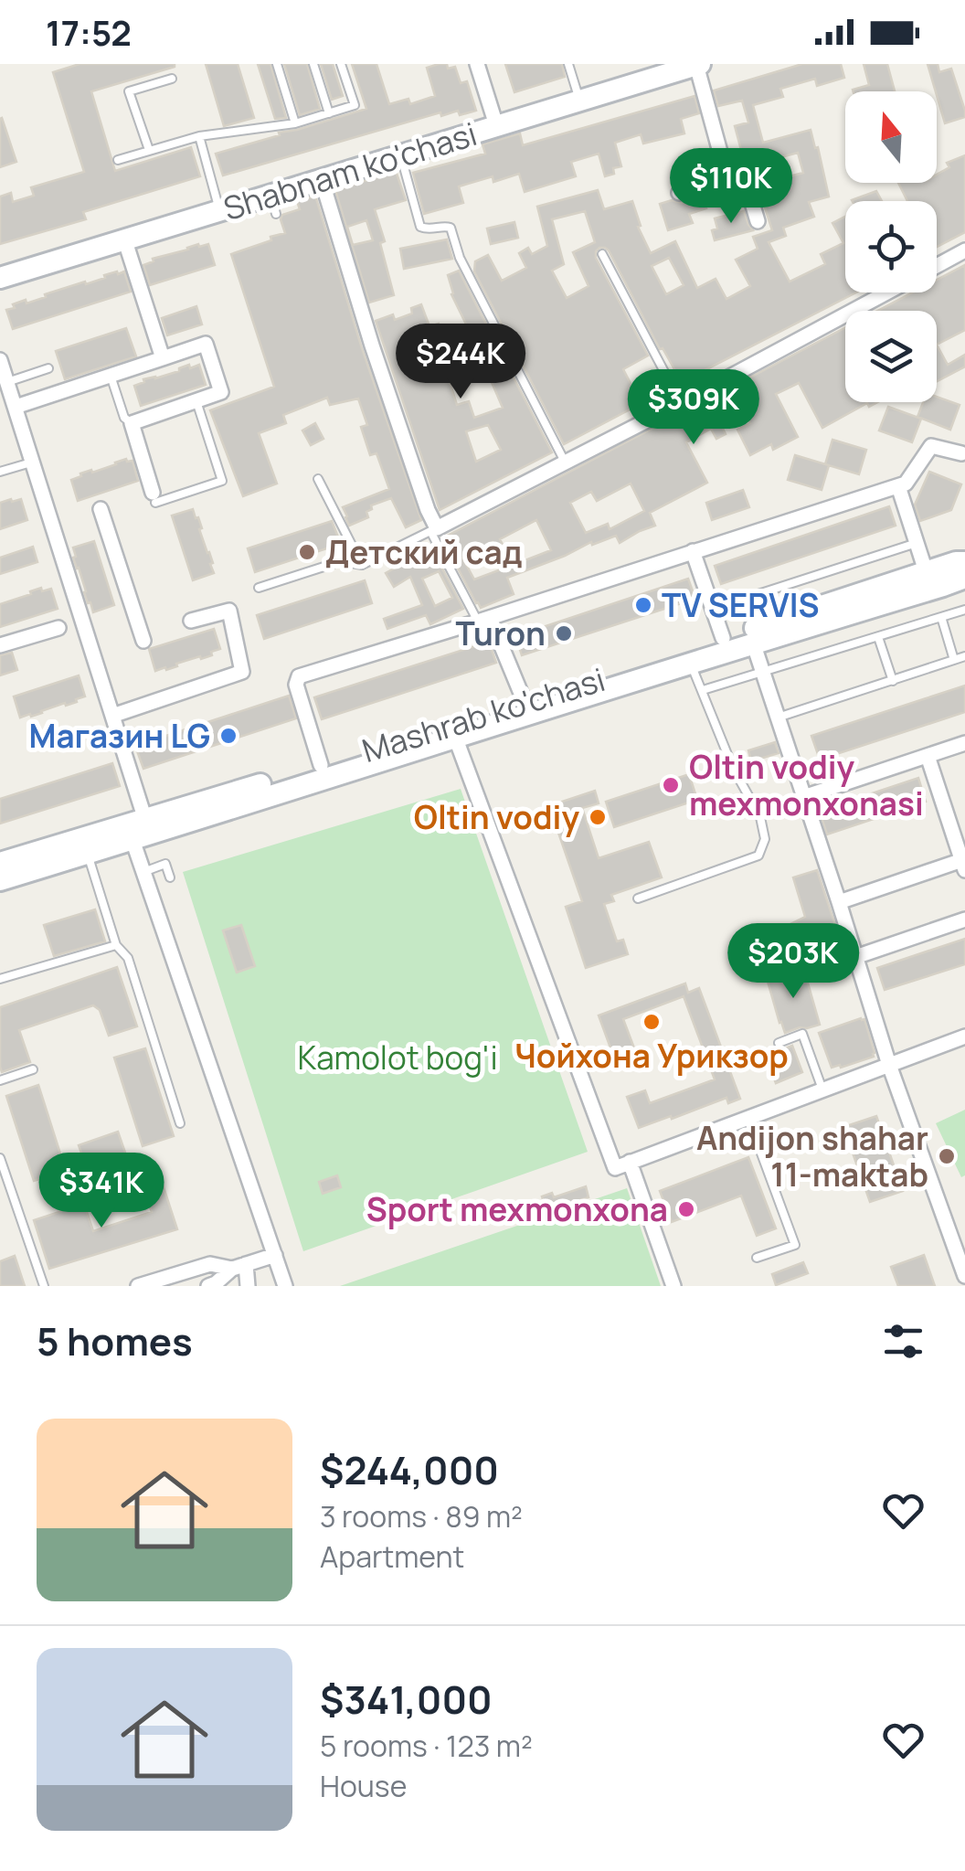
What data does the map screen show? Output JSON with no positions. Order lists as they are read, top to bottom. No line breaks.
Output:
{"streets":{"main road":["Shabnam ko'chasi","Mashrab ko'chasi"]},"parks":["Kamolot bog'i"],"places":["Детский сад","TV SERVIS","Turon","Магазин LG","Oltin vodiy mexmonxonasi","Oltin vodiy","Чойхона Урикзор","Andijon shahar 11-maktab","Sport mexmonxona"],"north":"top","page":{"status":"17:52","price":["$110K","$244K","$309K","$203K","$341K"],"heading":"5 homes","list":[{"name":"$244,000","note":"3 rooms · 89 m² · Apartment"},{"name":"$341,000","note":"5 rooms · 123 m² · House"}]}}
